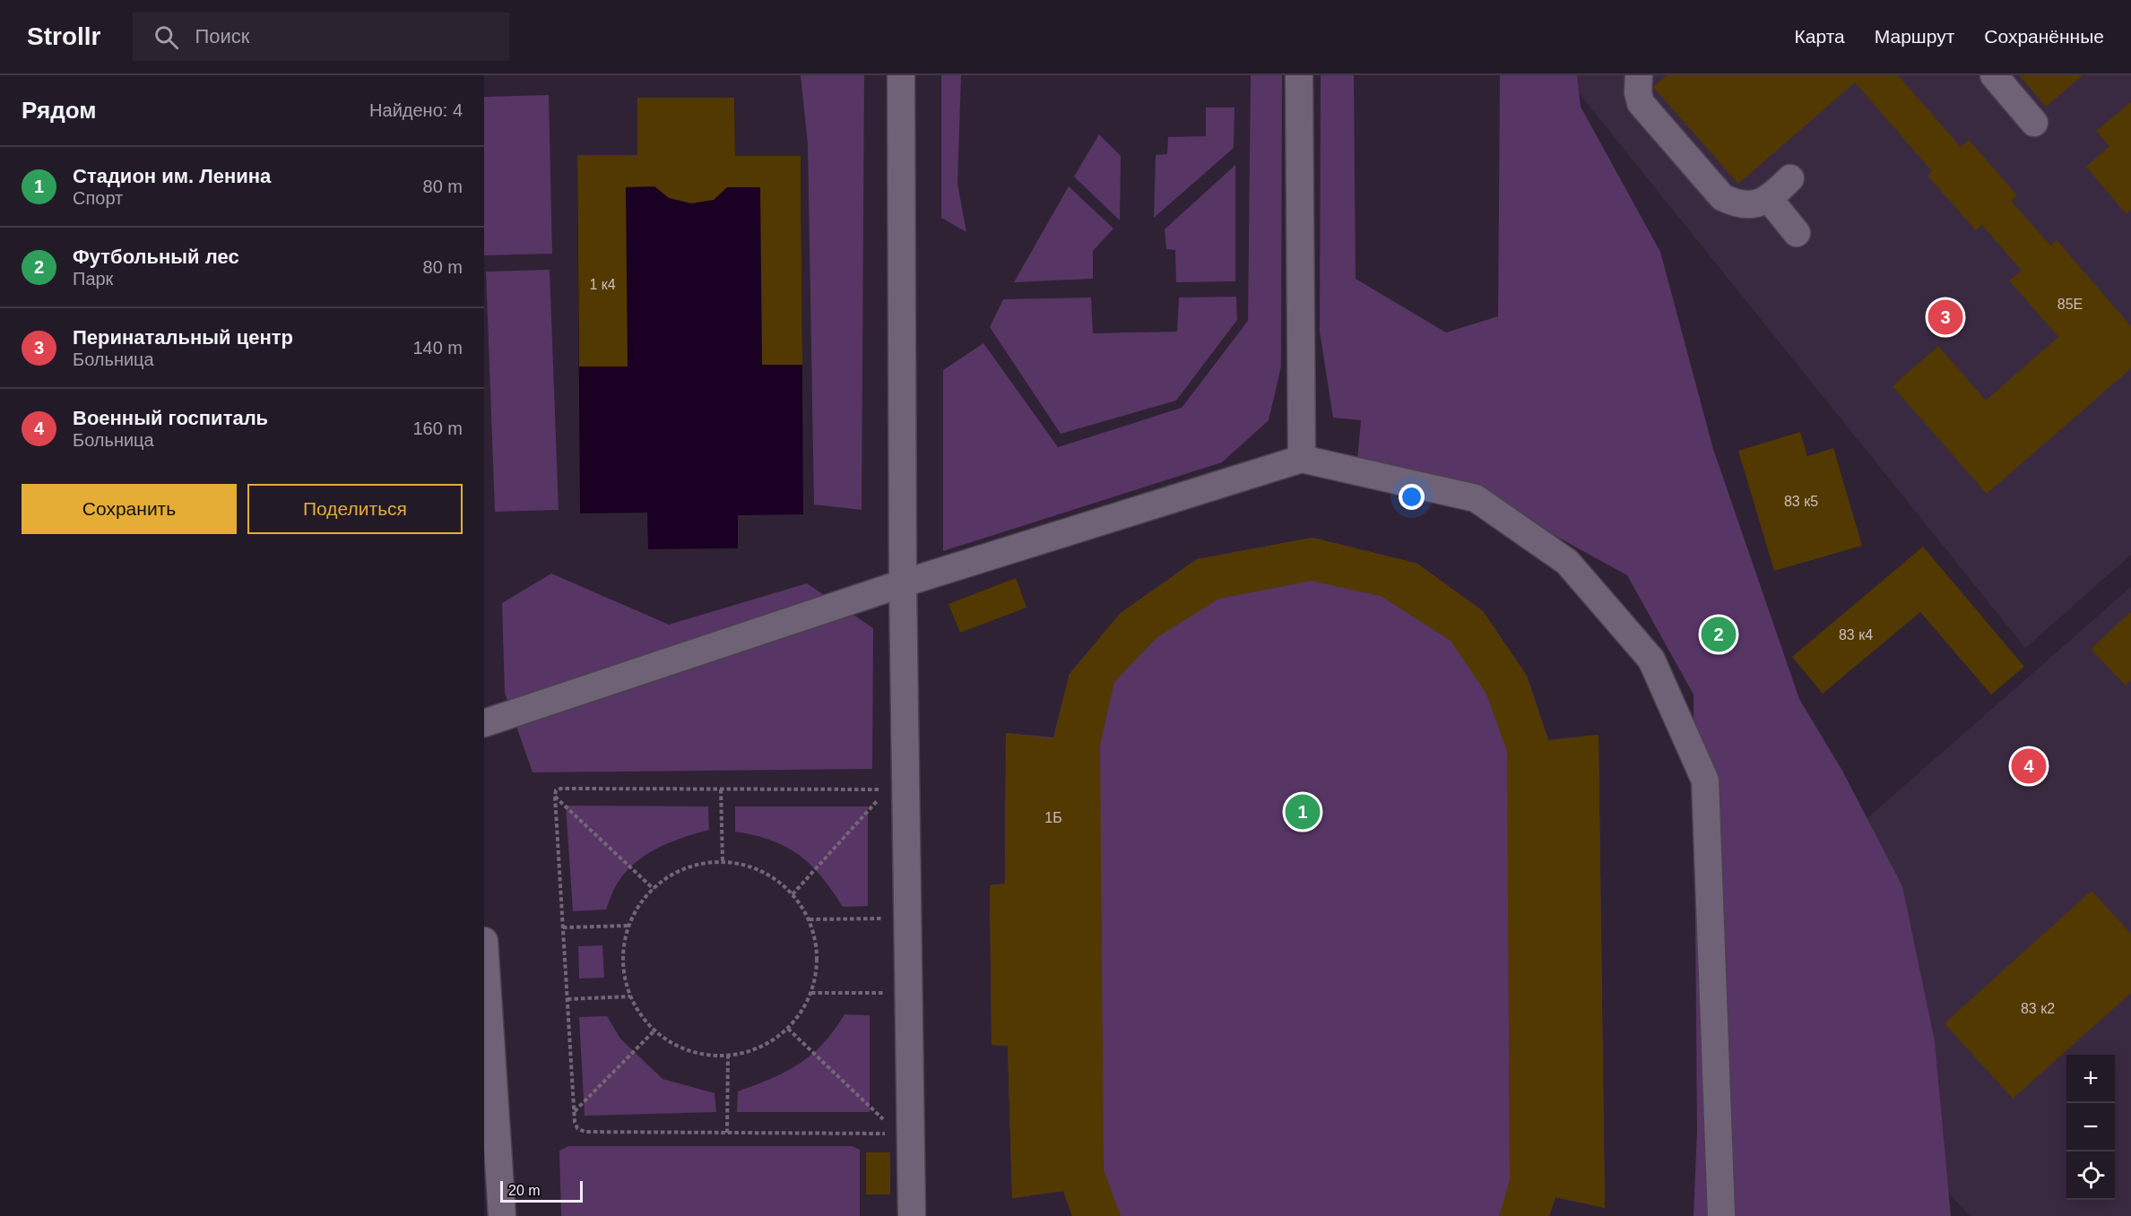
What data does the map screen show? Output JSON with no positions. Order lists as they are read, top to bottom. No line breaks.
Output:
{"house_numbers":["1 к4","85Е","83 к5","83 к4","1Б","83 к2"],"scale_bar":"20 m","page":{"header":"Strollr","search":"Поиск","nav":["Карта","Маршрут","Сохранённые"],"heading":["Рядом","Найдено: 4"],"list":[{"mark":"1","name":"Стадион им. Ленина","note":"Спорт","value":"80 m"},{"mark":"2","name":"Футбольный лес","note":"Парк","value":"80 m"},{"mark":"3","name":"Перинатальный центр","note":"Больница","value":"140 m"},{"mark":"4","name":"Военный госпиталь","note":"Больница","value":"160 m"}],"pins":["3","2","4","1"],"buttons":["Сохранить","Поделиться"],"map_buttons":["+","−"],"scale":"20 m"}}
